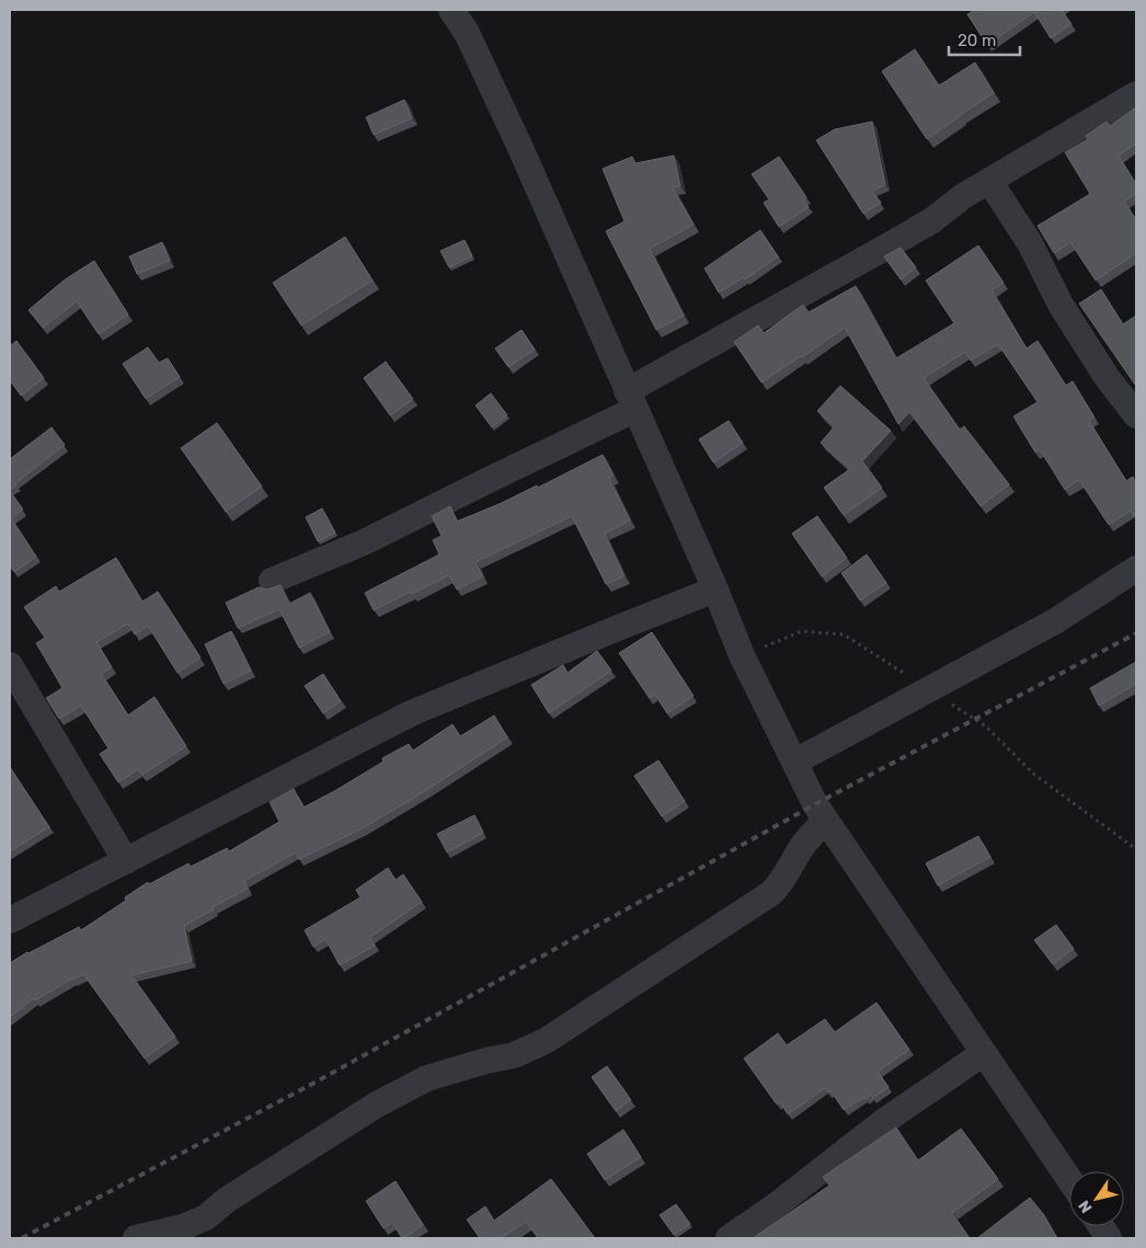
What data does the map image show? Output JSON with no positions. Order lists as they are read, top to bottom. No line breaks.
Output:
{"scale_bar":"20 m","north":"bottom left"}
